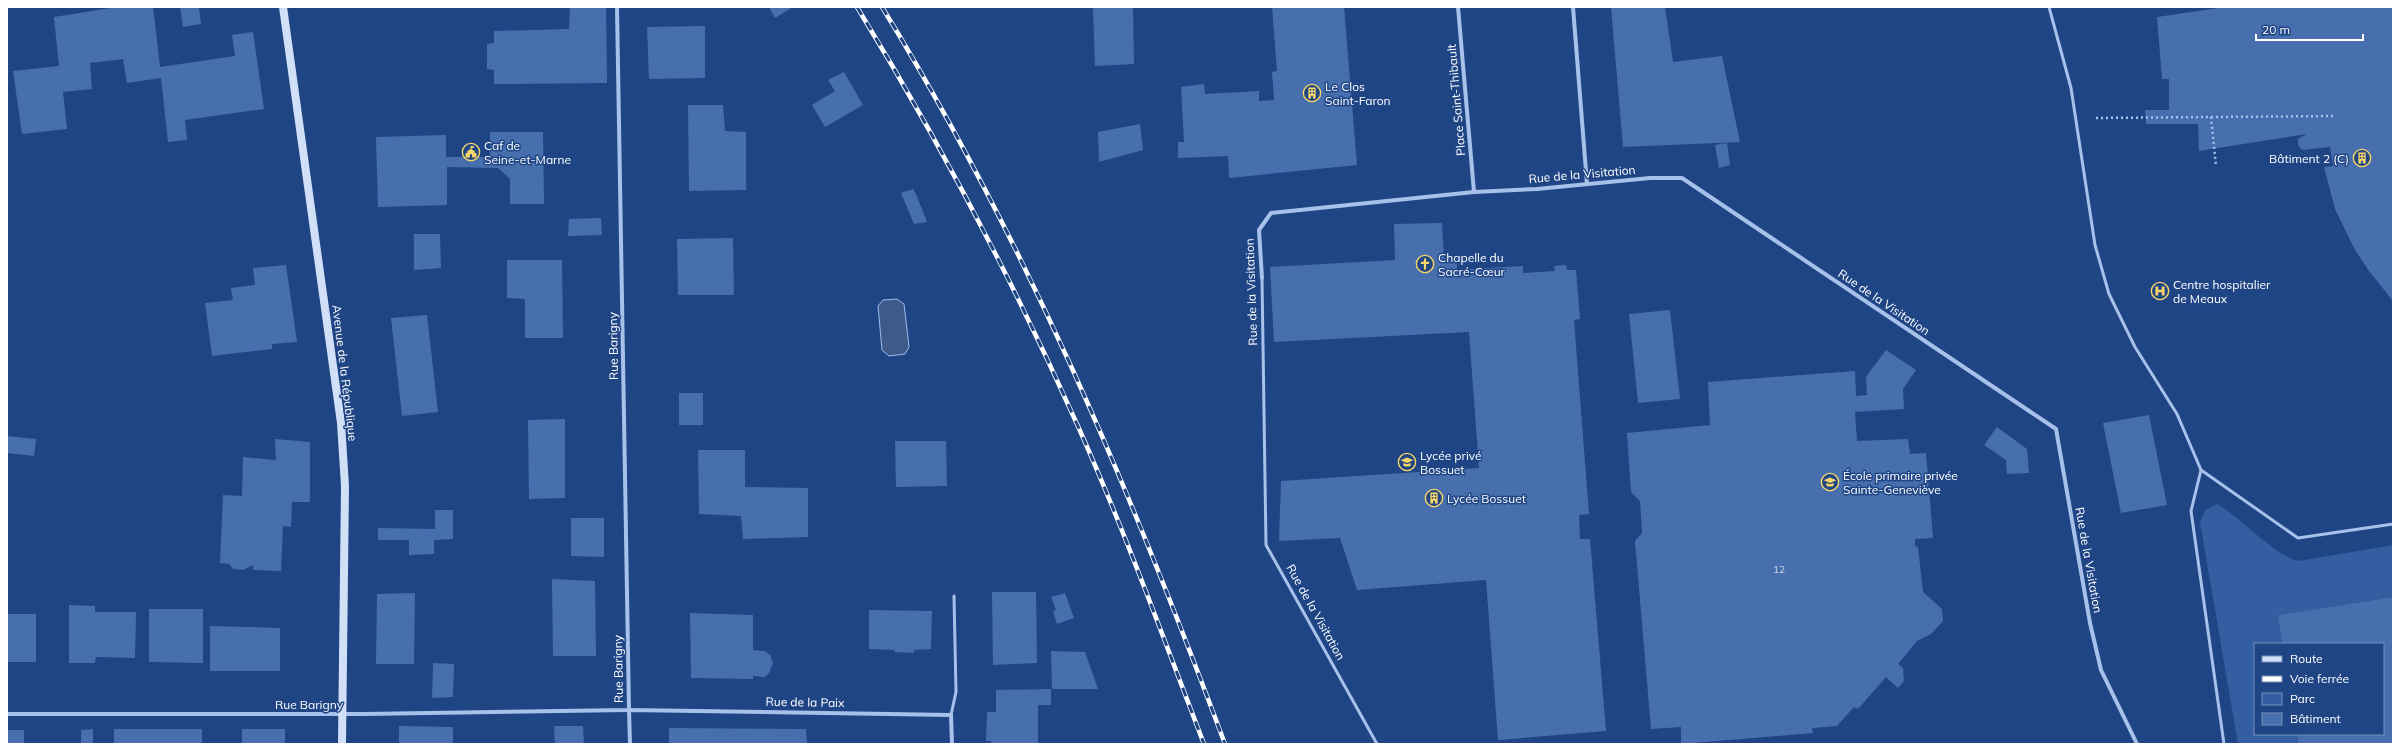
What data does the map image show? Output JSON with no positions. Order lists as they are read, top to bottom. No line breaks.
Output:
{"streets":{"street":["Place Saint-Thibault","Rue de la Visitation","Rue Barigny","Avenue de la République","Rue de la Paix"]},"crossings":[["Place Saint-Thibault","Rue de la Visitation"],["Rue Barigny","Avenue de la République"],["Rue Barigny","Rue de la Paix"]],"places":{"building":["Le Clos Saint-Faron","Bâtiment 2 (C)","Lycée Bossuet"],"public building":["Caf de Seine-et-Marne"],"church":["Chapelle du Sacré-Cœur"],"hospital":["Centre hospitalier de Meaux"],"school or university":["Lycée privé Bossuet","École primaire privée Sainte-Geneviève"]},"house_numbers":["12"],"legend":["Route","Voie ferrée","Parc","Bâtiment"],"scale_bar":"20 m"}
